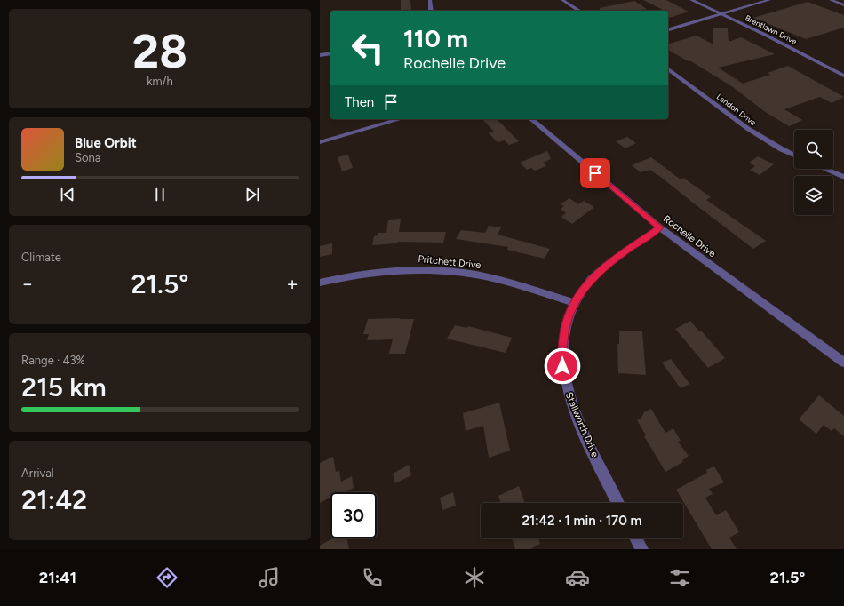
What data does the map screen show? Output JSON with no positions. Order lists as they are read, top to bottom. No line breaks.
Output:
{"streets":{"street":["Brentlawn Drive","Landon Drive","Rochelle Drive","Pritchett Drive","Stallworth Drive"]},"crossings":[["Rochelle Drive","Stallworth Drive"],["Pritchett Drive","Stallworth Drive"]],"page":{"tile":[["28","km/h"],"Climate",["Range · 43%","215 km"],["Arrival","21:42"]],"turn":["110 m","Rochelle Drive"],"then":"Then","song":["Blue Orbit","Sona"],"heat":["−","21.5°","+"],"limit":"30","trip":"21:42 · 1 min · 170 m","tabs":["21:41","21.5°"]}}
